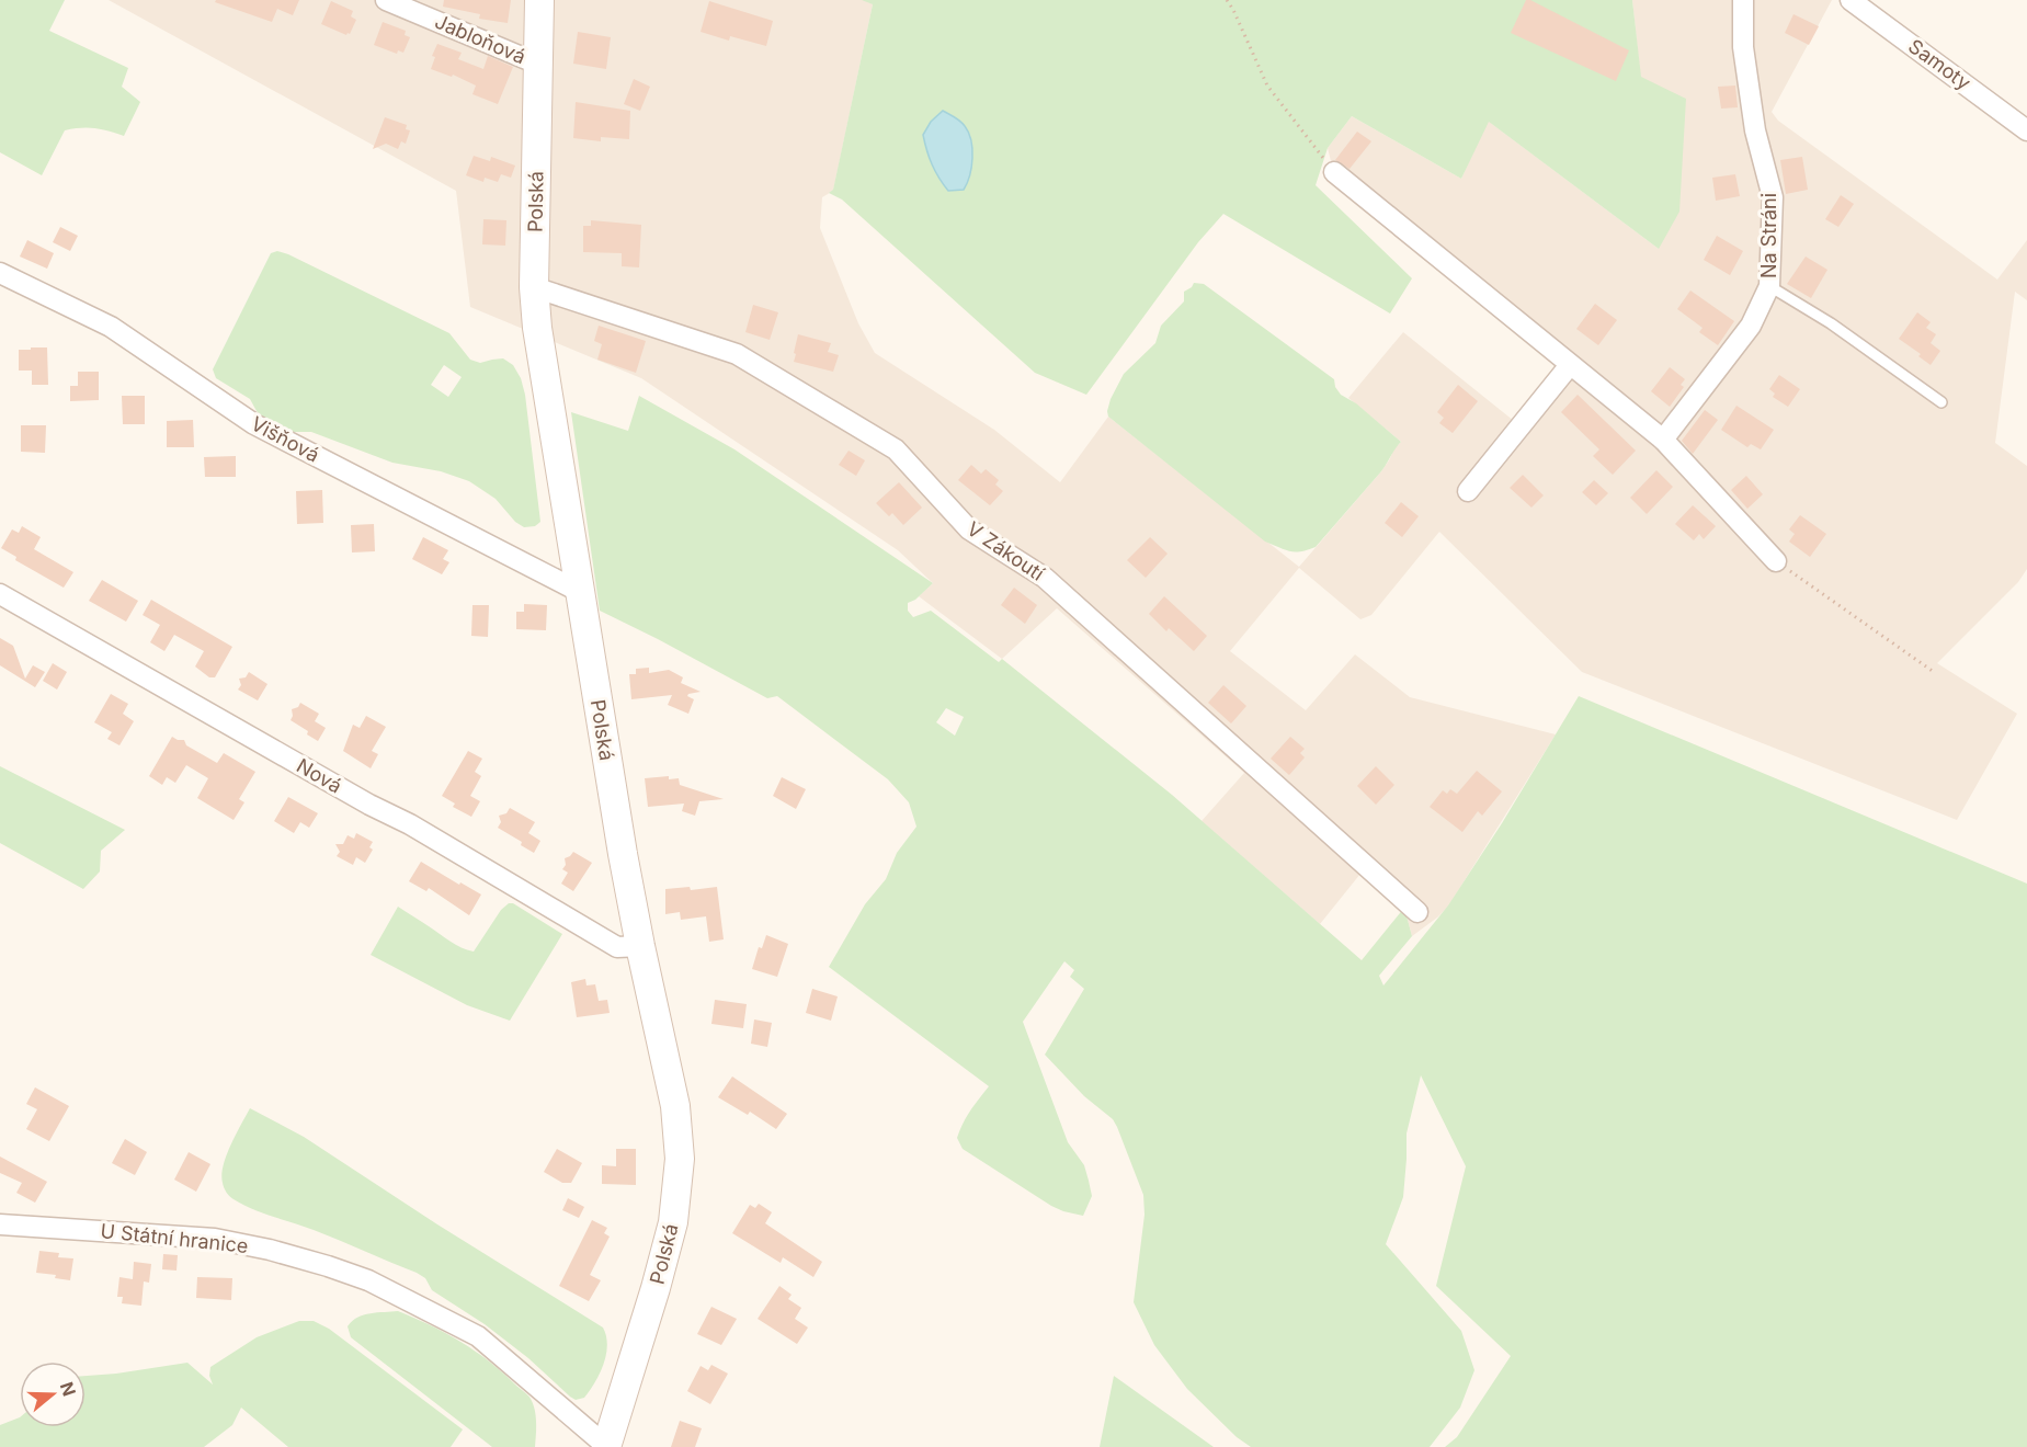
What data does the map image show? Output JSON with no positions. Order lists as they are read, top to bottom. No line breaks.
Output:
{"streets":{"street":["Jabloňová","Samoty","Polská","Na Stráni","Višňová","V Zákoutí","Nová","U Státní hranice"]},"crossings":[["Jabloňová","Polská"],["Polská","Višňová"],["Polská","V Zákoutí"],["Polská","Nová"],["Polská","U Státní hranice"]],"north":"right"}
